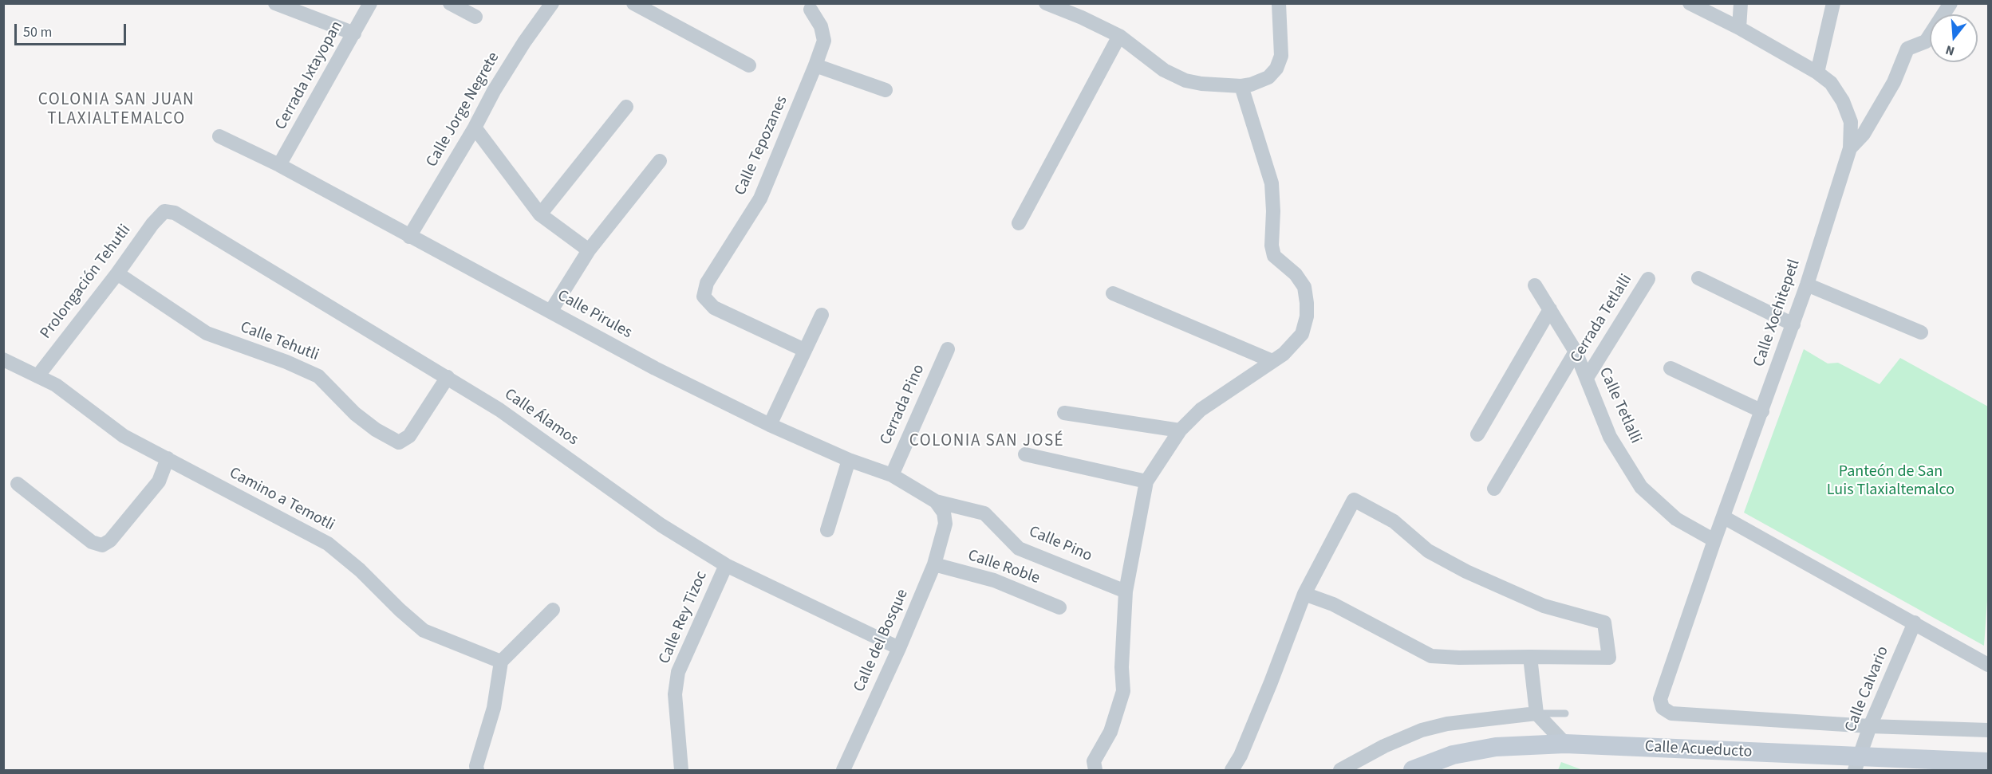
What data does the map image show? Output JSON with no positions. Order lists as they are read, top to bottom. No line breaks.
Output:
{"streets":{"street":["Cerrada Ixtayopan","Calle Jorge Negrete","Calle Tepozanes","Prolongación Tehutli","Calle Xochitepetl","Calle Pirules","Cerrada Tetlalli","Calle Tehutli","Cerrada Pino","Calle Tetlalli","Calle Álamos","Camino a Temotli","Calle Pino","Calle Roble","Calle Rey Tizoc","Calle del Bosque","Calle Calvario","Calle Acueducto"]},"crossings":[["Cerrada Ixtayopan","Calle Pirules"],["Calle Jorge Negrete","Calle Pirules"],["Prolongación Tehutli","Calle Tehutli"],["Prolongación Tehutli","Calle Álamos"],["Prolongación Tehutli","Camino a Temotli"],["Calle Xochitepetl","Calle Tetlalli"],["Calle Xochitepetl","Calle Calvario"],["Calle Pirules","Cerrada Pino"],["Calle Pirules","Calle Pino"],["Calle Pirules","Calle del Bosque"],["Cerrada Tetlalli","Calle Tetlalli"],["Calle Tehutli","Calle Álamos"],["Calle Álamos","Calle Rey Tizoc"],["Calle Álamos","Calle del Bosque"],["Calle Pino","Calle del Bosque"],["Calle Roble","Calle del Bosque"],["Calle Calvario","Calle Acueducto"]],"districts":["COLONIA SAN JUAN TLAXIALTEMALCO","COLONIA SAN JOSÉ"],"parks":["Panteón de San Luis Tlaxialtemalco"],"scale_bar":"50 m","north":"bottom"}
